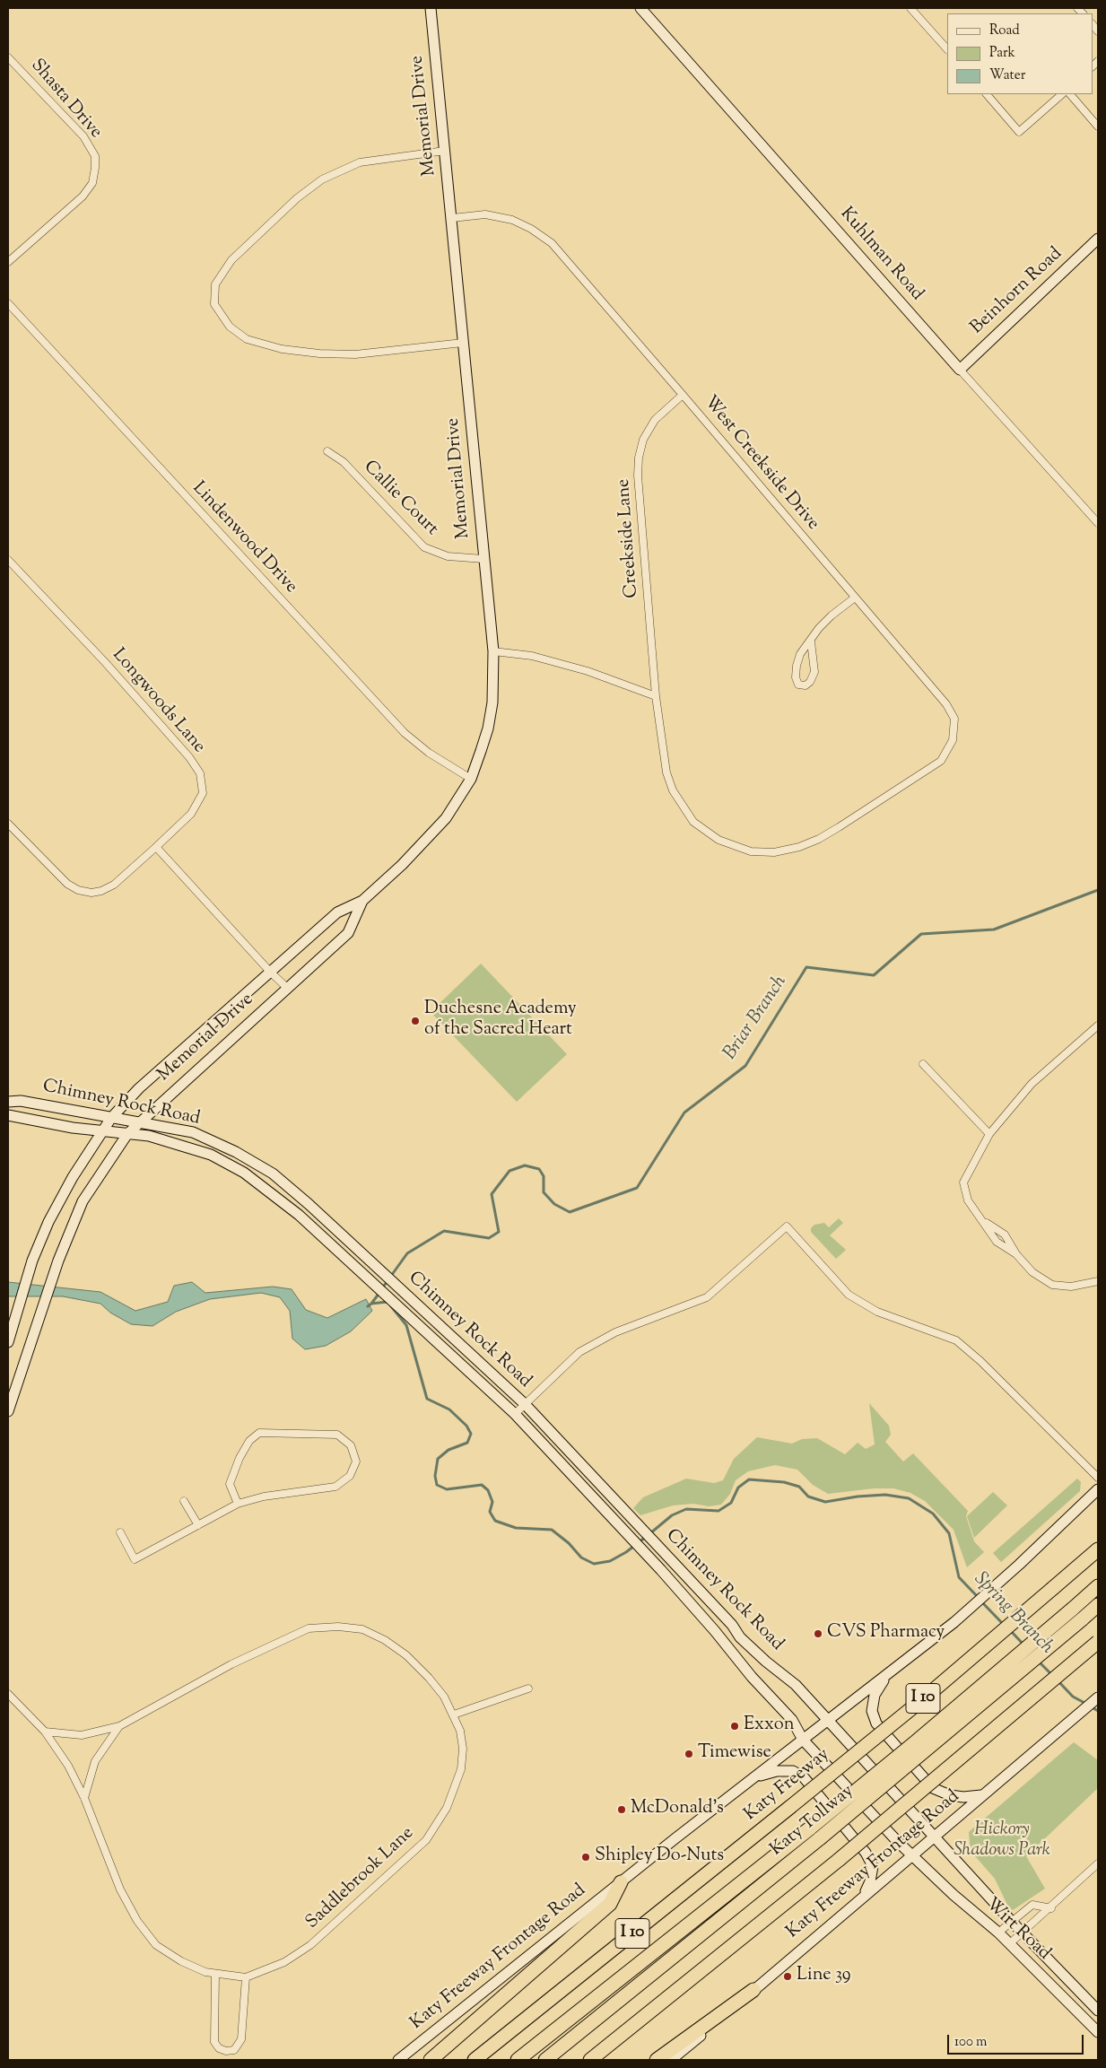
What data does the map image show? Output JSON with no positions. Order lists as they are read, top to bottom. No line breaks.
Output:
{"streets":{"highway":["I 10","Katy Freeway","Katy Tollway"],"main road":["Memorial Drive","Kuhlman Road","Beinhorn Road","Chimney Rock Road","Katy Freeway Frontage Road","Wirt Road"],"street":["Shasta Drive","West Creekside Drive","Callie Court","Lindenwood Drive","Creekside Lane","Longwoods Lane","Saddlebrook Lane"]},"crossings":[["Memorial Drive","West Creekside Drive"],["Memorial Drive","Callie Court"],["Memorial Drive","Lindenwood Drive"],["Memorial Drive","Chimney Rock Road"],["Kuhlman Road","Beinhorn Road"],["West Creekside Drive","Creekside Lane"],["Chimney Rock Road","Katy Freeway Frontage Road"],["Chimney Rock Road","Wirt Road"],["Katy Freeway Frontage Road","Wirt Road"]],"water":["Briar Branch","Spring Branch"],"parks":["Hickory Shadows Park"],"places":["Duchesne Academy of the Sacred Heart","CVS Pharmacy","Exxon","Timewise","McDonald's","Shipley Do-Nuts","Line 39"],"legend":["Road","Park","Water"],"scale_bar":"100 m"}
